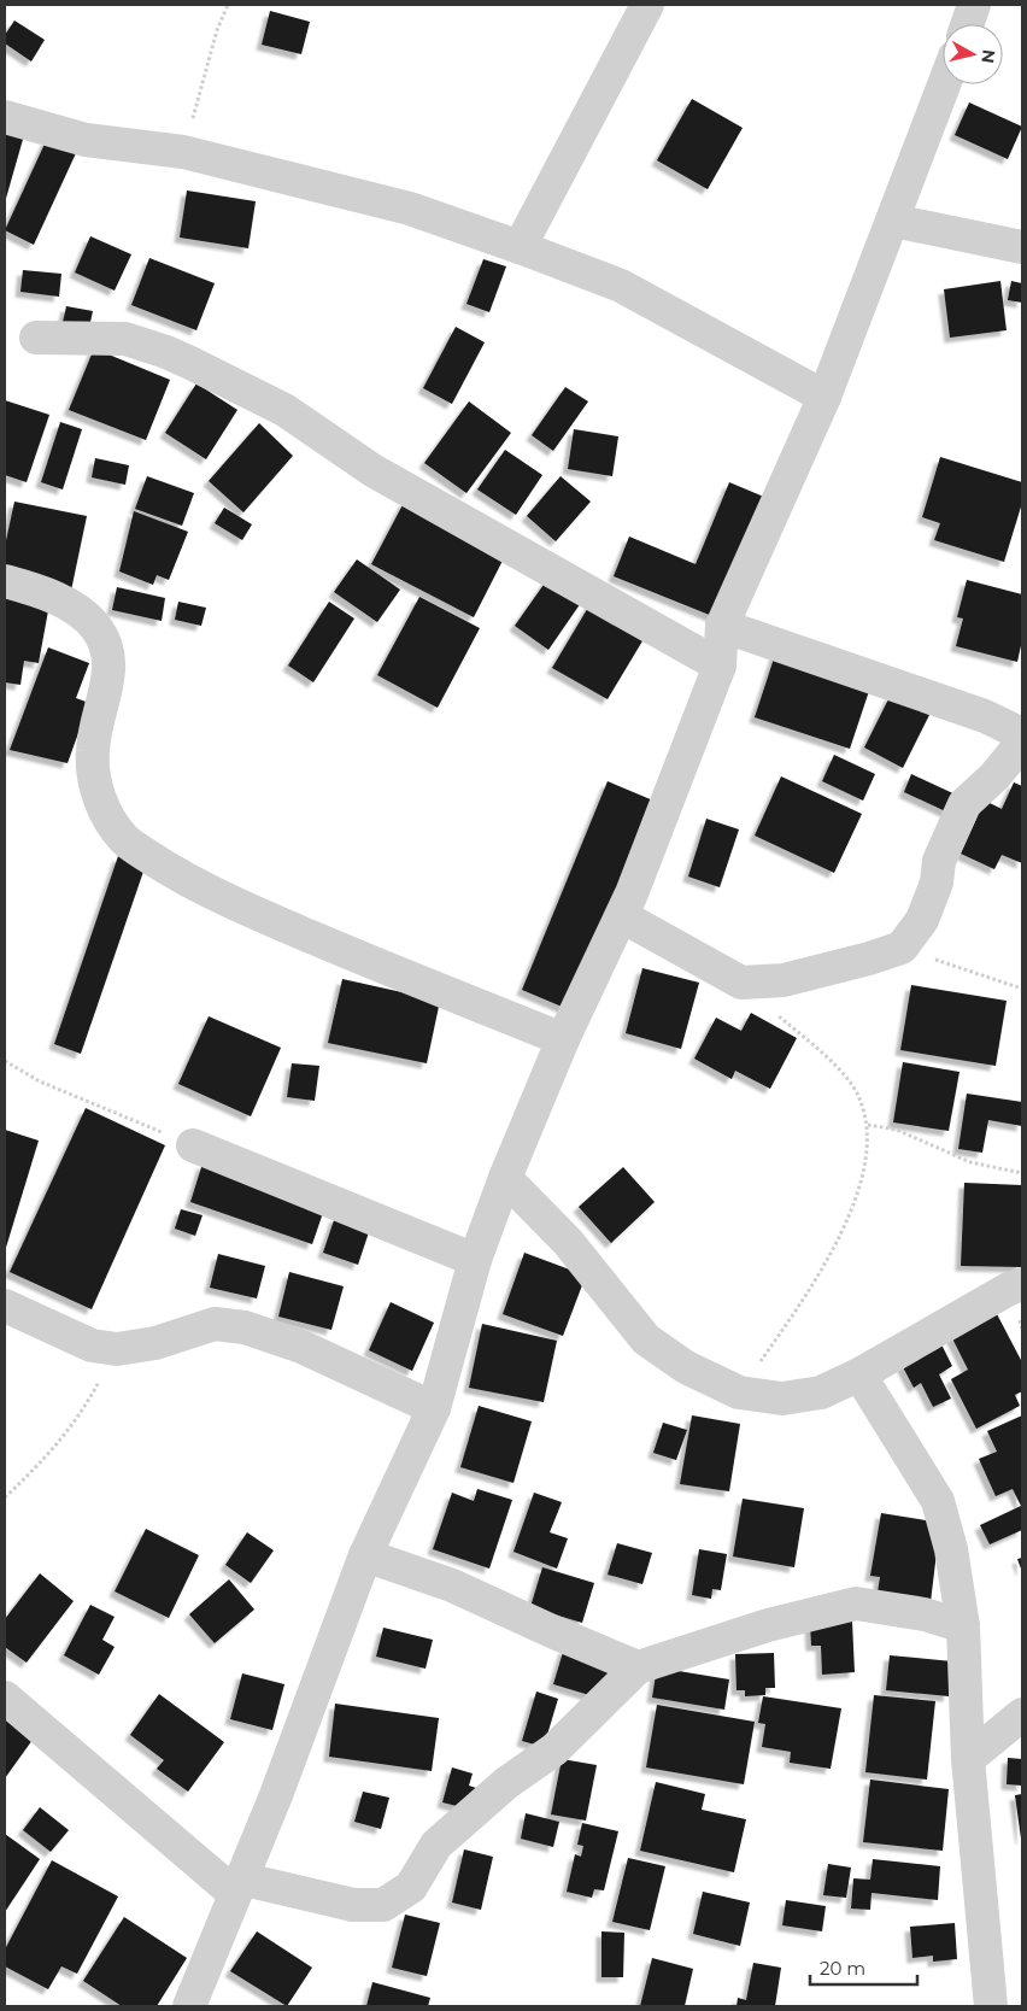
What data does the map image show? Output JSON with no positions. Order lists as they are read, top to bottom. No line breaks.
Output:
{"scale_bar":"20 m","north":"right"}
